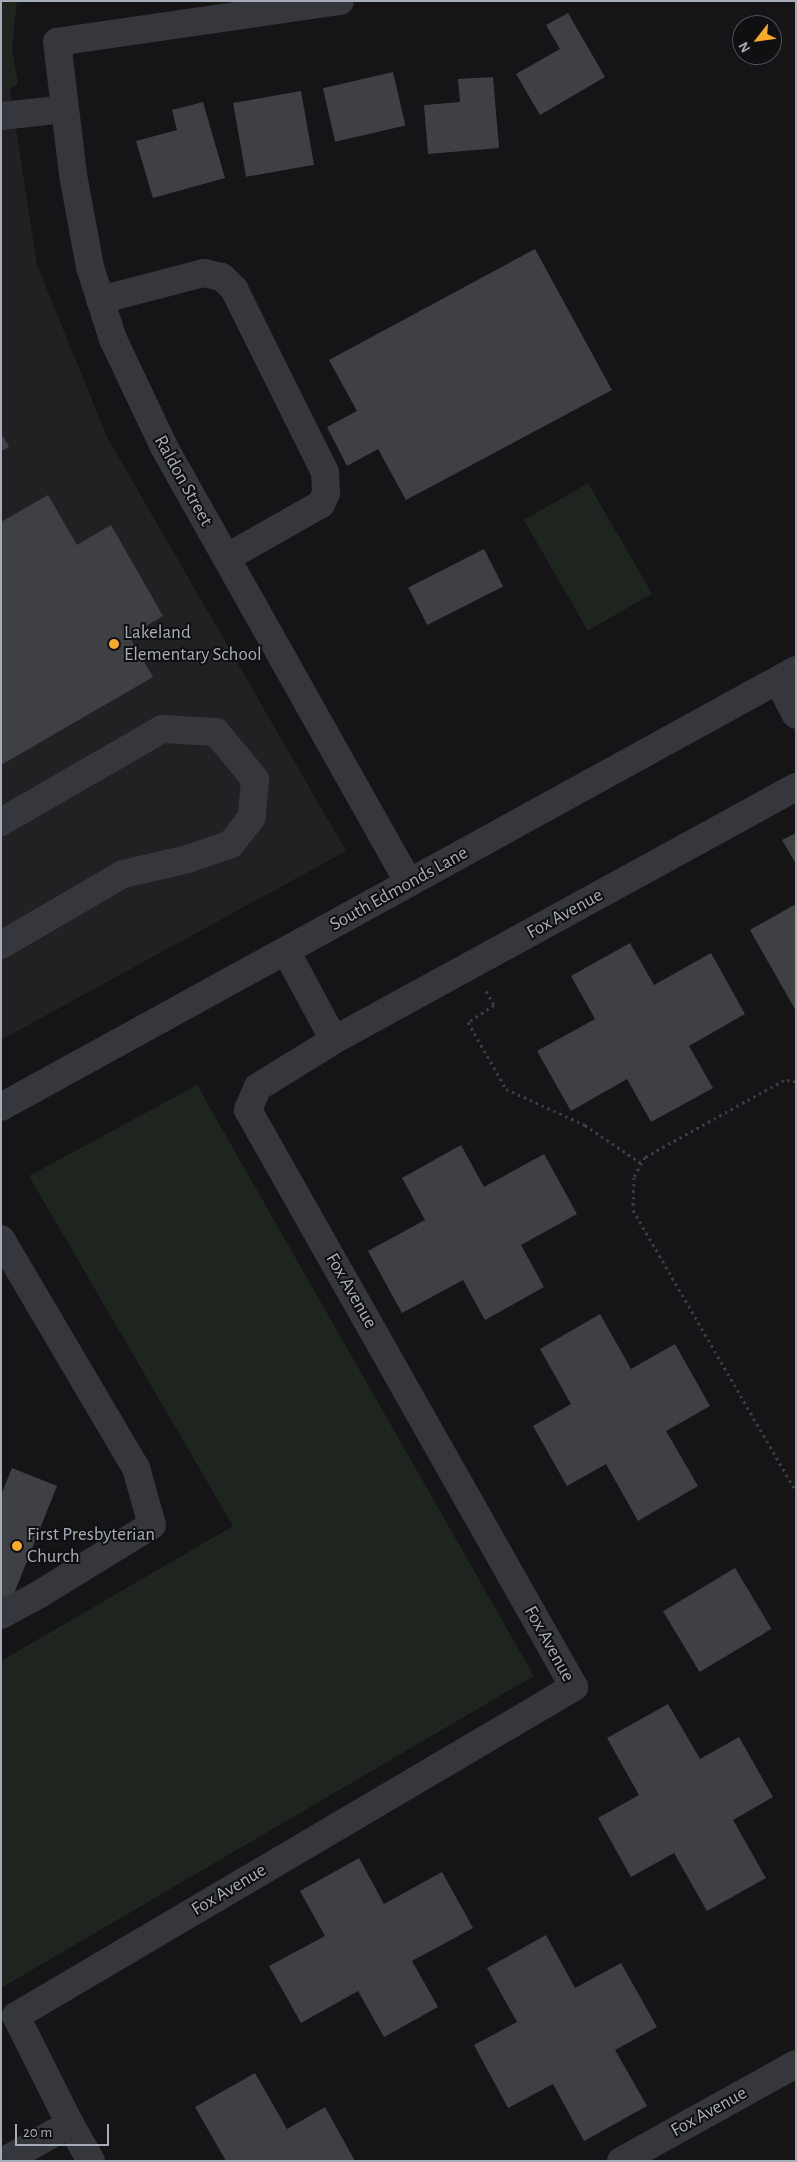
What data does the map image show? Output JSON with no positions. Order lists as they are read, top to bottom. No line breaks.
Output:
{"streets":{"street":["Raldon Street","South Edmonds Lane","Fox Avenue"]},"crossings":[["Raldon Street","South Edmonds Lane"]],"places":["Lakeland Elementary School","First Presbyterian Church"],"scale_bar":"20 m","north":"bottom left"}
